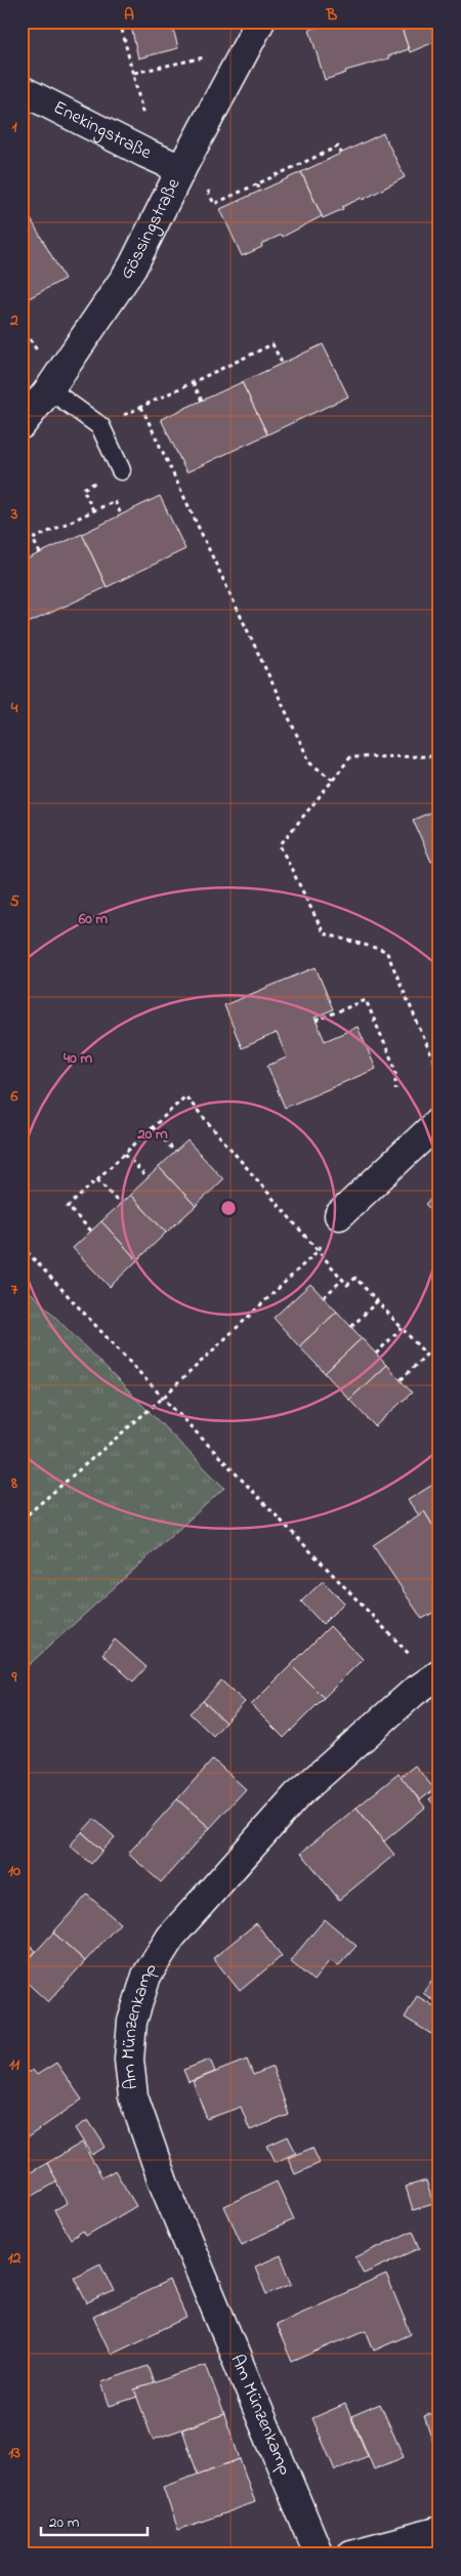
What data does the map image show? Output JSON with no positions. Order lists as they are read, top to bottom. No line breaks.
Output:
{"streets":{"street":["Enekingstraße","Gössingstraße","Am Münzenkamp"]},"crossings":[["Enekingstraße","Gössingstraße"]],"scale_bar":"20 m","grid":{"columns":["A","B"],"rows":["1","2","3","4","5","6","7","8","9","10","11","12","13"]},"rings":["60 m","40 m","20 m"]}
